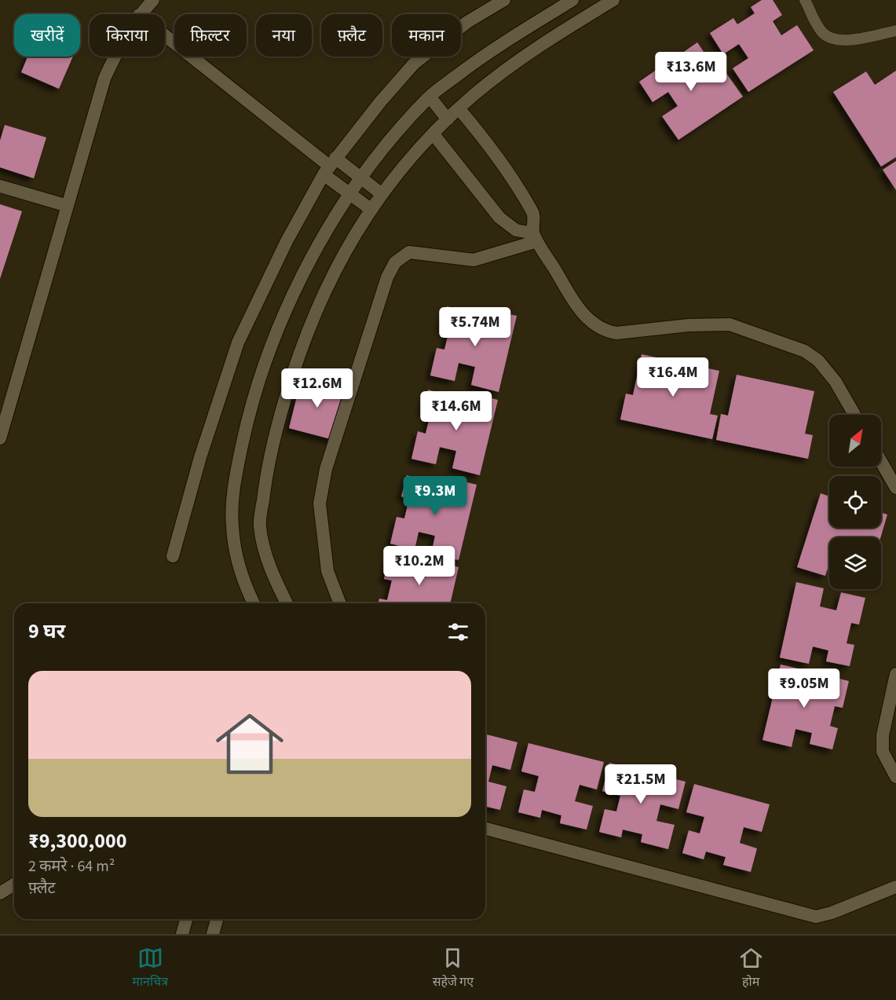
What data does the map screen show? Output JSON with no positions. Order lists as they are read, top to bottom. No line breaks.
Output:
{"north":"top right","page":{"chip":["खरीदें","किराया","फ़िल्टर","नया","फ़्लैट","मकान"],"price":["₹13.6M","₹5.74M","₹16.4M","₹12.6M","₹14.6M","₹9.3M","₹10.2M","₹9.05M","₹21.5M"],"heading":"9 घर","list":[{"name":"₹9,300,000","note":"2 कमरे · 64 m² · फ़्लैट"}],"tabs":["मानचित्र","सहेजे गए","होम"]}}
